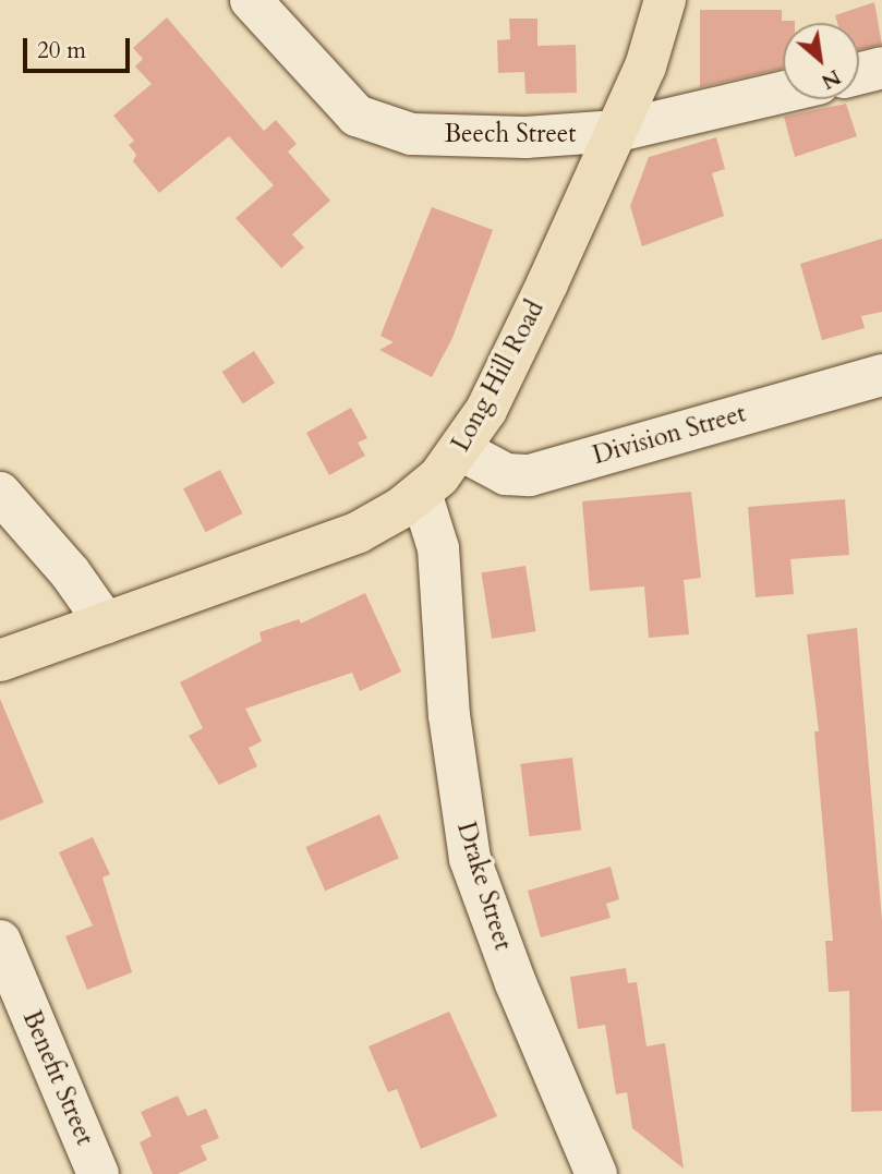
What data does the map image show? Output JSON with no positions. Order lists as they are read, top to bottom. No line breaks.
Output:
{"streets":{"main road":["Long Hill Road"],"street":["Beech Street","Division Street","Drake Street","Benefit Street"]},"crossings":[["Beech Street","Long Hill Road"],["Long Hill Road","Division Street"],["Long Hill Road","Drake Street"]],"scale_bar":"20 m","north":"bottom right"}
